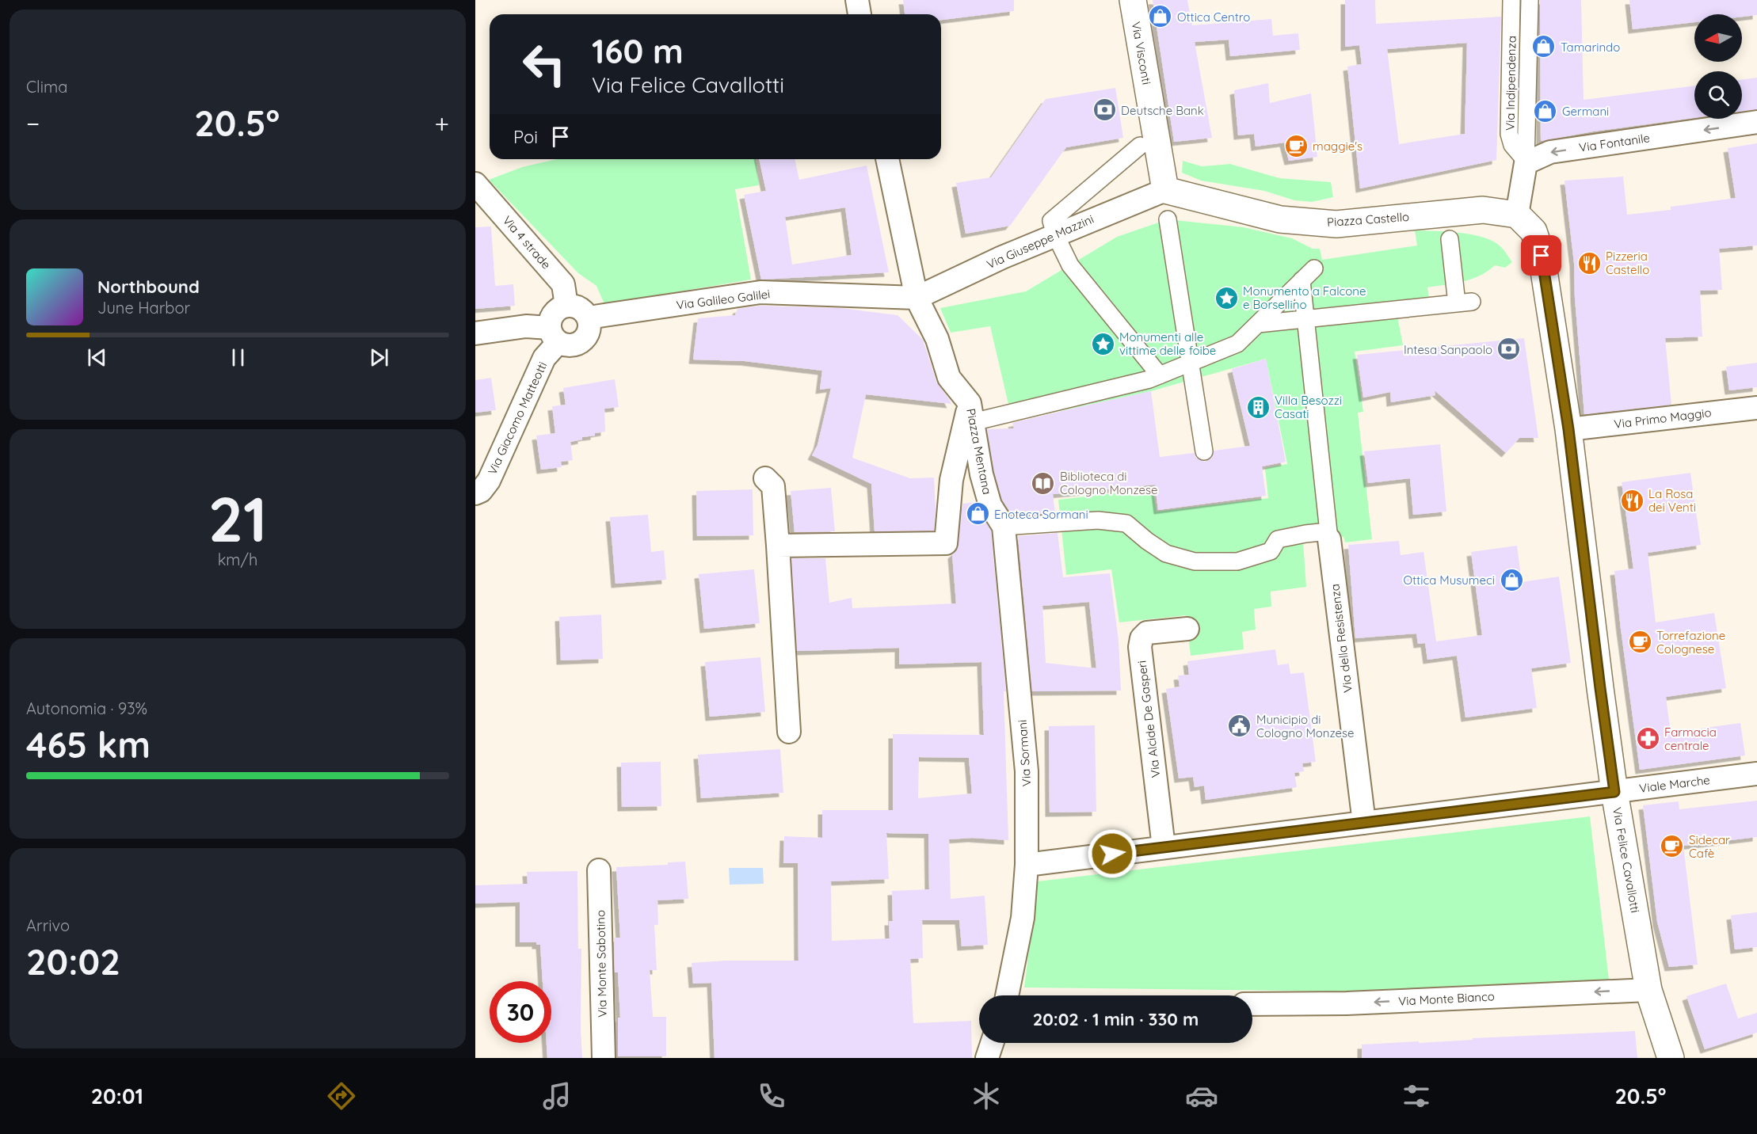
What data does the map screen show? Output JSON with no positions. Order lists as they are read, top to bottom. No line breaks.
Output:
{"streets":{"street":["Via Visconti","Via Indipendenza","Via Fontanile","Piazza Castello","Via Giuseppe Mazzini","Via 4 strade","Via Galileo Galilei","Via Giacomo Matteotti","Via Primo Maggio","Piazza Mentana","Via della Resistenza","Via Alcide De Gasperi","Via Sormani","Viale Marche","Via Felice Cavallotti","Via Monte Sabotino","Via Monte Bianco"]},"crossings":[["Via Visconti","Piazza Castello"],["Via Visconti","Via Giuseppe Mazzini"],["Via Indipendenza","Via Fontanile"],["Piazza Castello","Via Giuseppe Mazzini"],["Piazza Castello","Via Felice Cavallotti"],["Via Giuseppe Mazzini","Via Galileo Galilei"],["Via Giuseppe Mazzini","Piazza Mentana"],["Via 4 strade","Via Galileo Galilei"],["Via 4 strade","Via Giacomo Matteotti"],["Via Galileo Galilei","Via Giacomo Matteotti"],["Via Galileo Galilei","Piazza Mentana"],["Via Primo Maggio","Via Felice Cavallotti"],["Piazza Mentana","Via Sormani"],["Via della Resistenza","Viale Marche"],["Via Alcide De Gasperi","Viale Marche"],["Via Sormani","Viale Marche"],["Viale Marche","Via Felice Cavallotti"],["Via Felice Cavallotti","Via Monte Bianco"]],"one_way":["Via Fontanile","Via Monte Bianco"],"places":{"shop":["Ottica Centro","Tamarindo","Germani","Enoteca Sormani","Ottica Musumeci"],"bank":["Deutsche Bank","Intesa Sanpaolo"],"cafe":["maggie's","Torrefazione Colognese","Sidecar Cafè"],"restaurant":["Pizzeria Castello","La Rosa dei Venti"],"place":["Monumento a Falcone e Borsellino","Monumenti alle vittime delle foibe"],"building":["Villa Besozzi Casati"],"library":["Biblioteca di Cologno Monzese"],"public building":["Municipio di Cologno Monzese"],"pharmacy":["Farmacia centrale"]},"north":"left","page":{"tile":["Clima",["21","km/h"],["Autonomia · 93%","465 km"],["Arrivo","20:02"]],"turn":["160 m","Via Felice Cavallotti"],"heat":["−","20.5°","+"],"then":"Poi","song":["Northbound","June Harbor"],"limit":"30","trip":"20:02 · 1 min · 330 m","tabs":["20:01","20.5°"]}}
